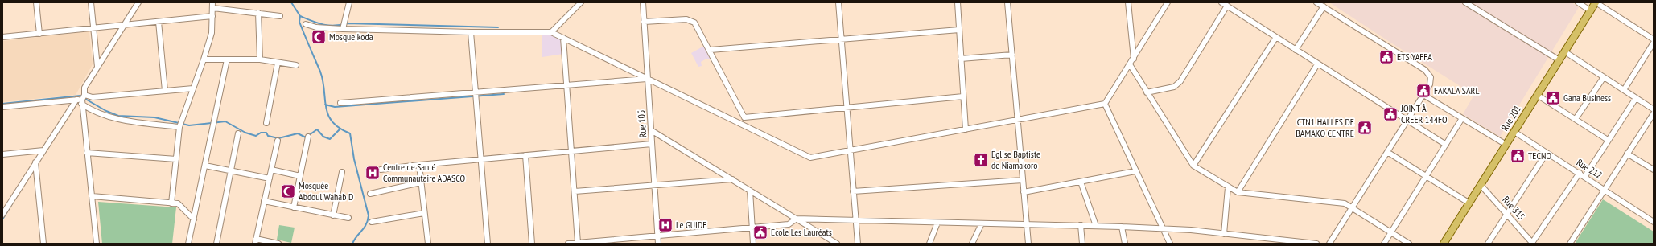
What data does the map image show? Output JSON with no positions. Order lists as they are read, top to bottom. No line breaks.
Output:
{"streets":{"main road":["Rue 201"],"street":["Rue 105","Rue 212","Rue 315"]},"crossings":[["Rue 201","Rue 212"],["Rue 201","Rue 315"]],"places":{"mosque":["Mosque koda","Mosquée Abdoul Wahab D"],"public building":["ETS YAFFA","FAKALA SARL","Gana Business","JOINT À CREER 144FO","CTN1 HALLES DE BAMAKO CENTRE","TECNO","École Les Lauréats"],"church":["Église Baptiste de Niamakoro"],"hospital":["Centre de Santé Communautaire ADASCO","Le GUIDE"]}}
